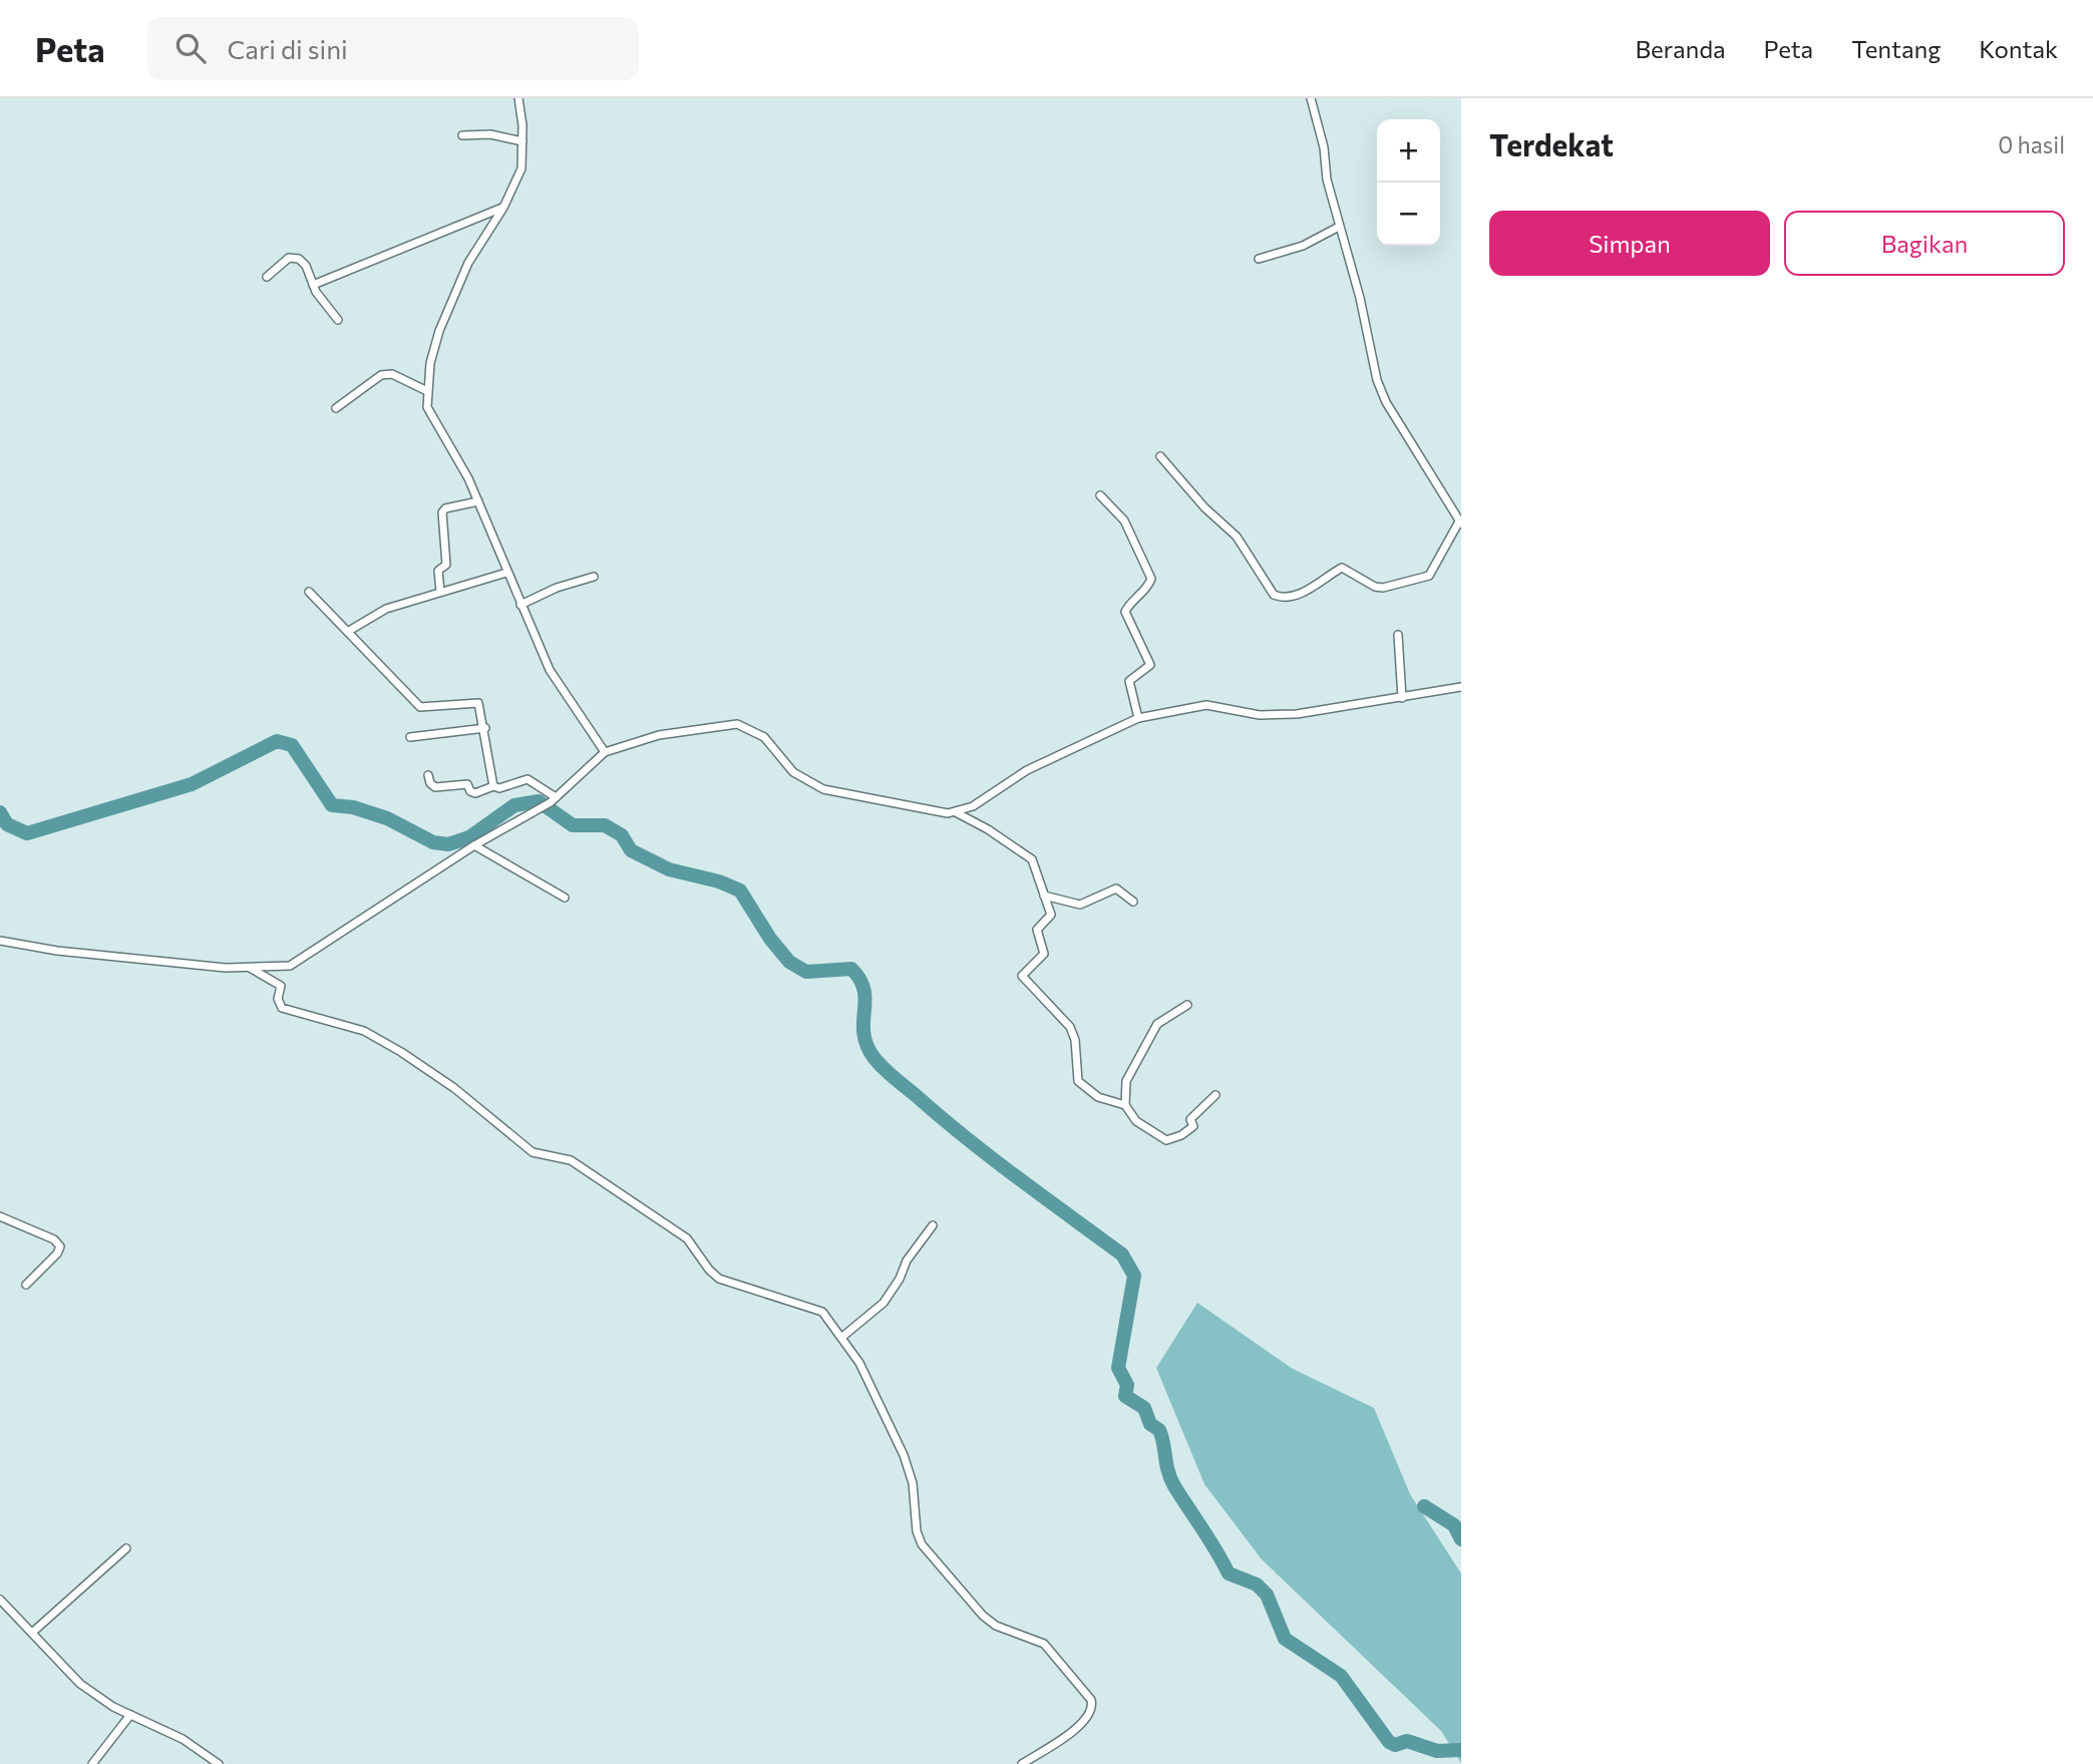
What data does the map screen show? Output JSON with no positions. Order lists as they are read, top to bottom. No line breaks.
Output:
{"page":{"header":"Peta","search":"Cari di sini","nav":["Beranda","Peta","Tentang","Kontak"],"heading":["Terdekat","0 hasil"],"map_buttons":["+","−"],"buttons":["Simpan","Bagikan"]}}
